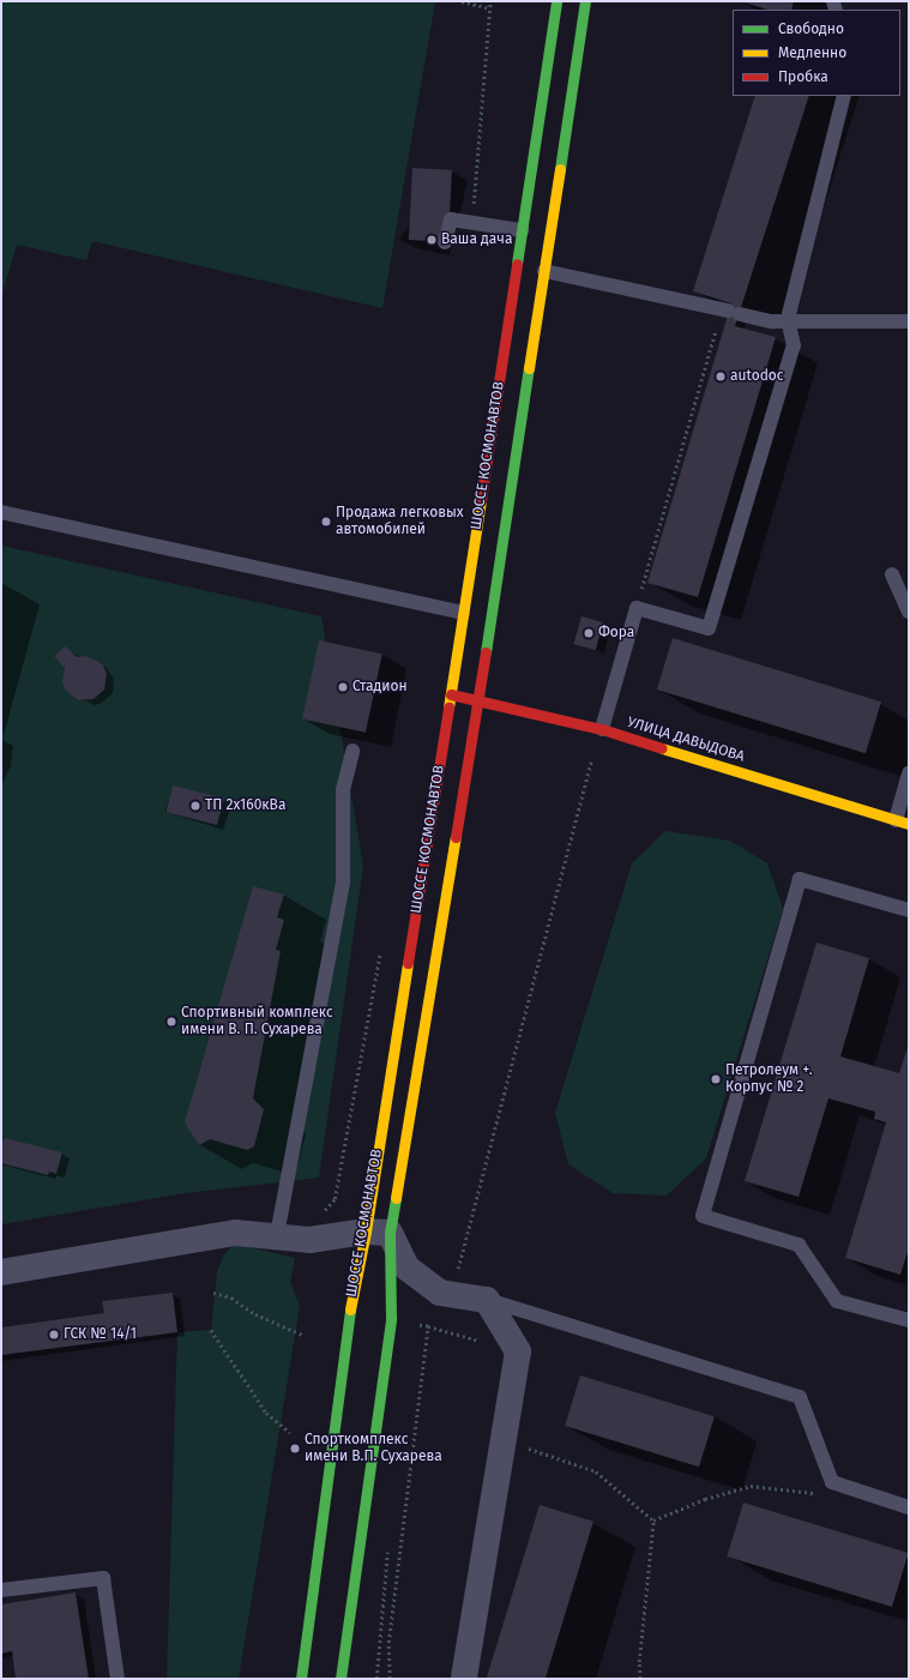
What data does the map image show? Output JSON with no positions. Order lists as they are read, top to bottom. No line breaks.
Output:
{"streets":{"main road":["ШОССЕ КОСМОНАВТОВ","УЛИЦА ДАВЫДОВА"]},"crossings":[["ШОССЕ КОСМОНАВТОВ","УЛИЦА ДАВЫДОВА"]],"places":["Ваша дача","autodoc","Продажа легковых автомобилей","Фора","Стадион","ТП 2х160кВа","Спортивный комплекс имени В. П. Сухарева","Петролеум +. Корпус № 2","ГСК № 14/1","Спорткомплекс имени В.П. Сухарева"],"legend":["Свободно","Медленно","Пробка"]}
